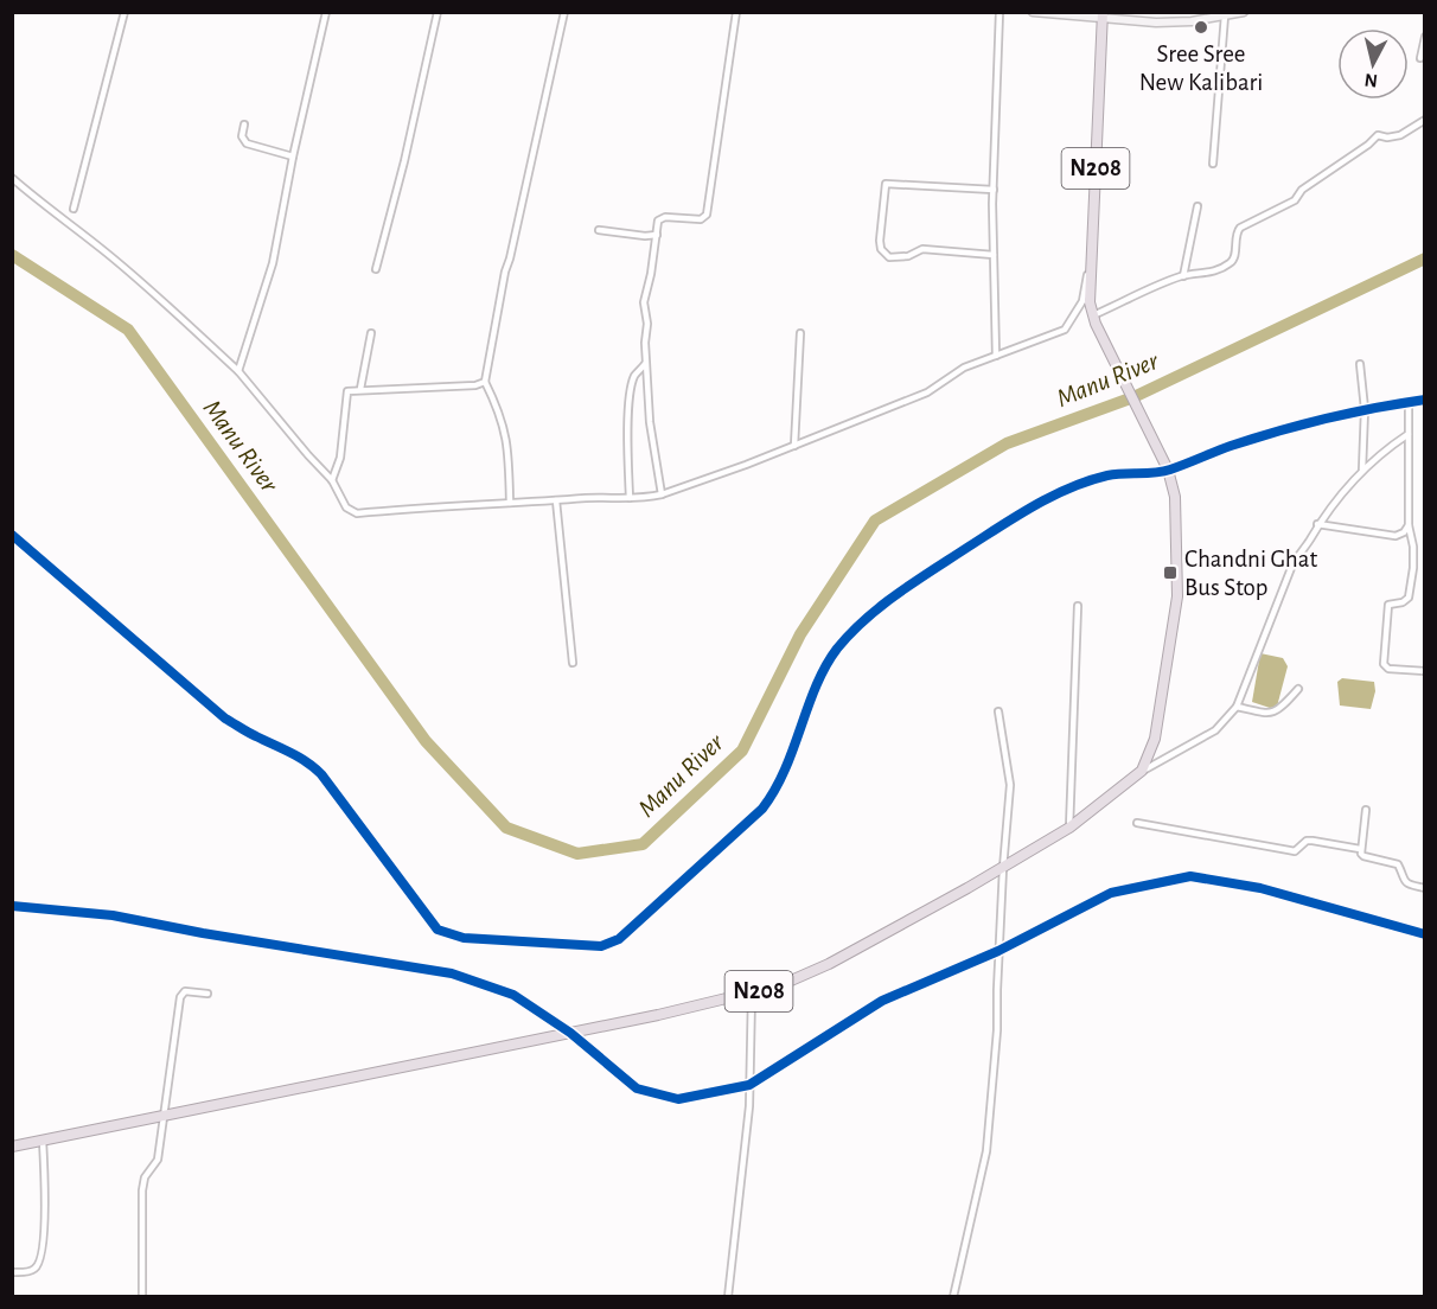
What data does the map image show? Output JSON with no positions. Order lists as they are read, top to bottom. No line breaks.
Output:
{"streets":{"highway":["N208"]},"water":["Manu River"],"places":{"other":["Sree Sree New Kalibari"],"transit":["Chandni Ghat Bus Stop"]},"north":"bottom"}
